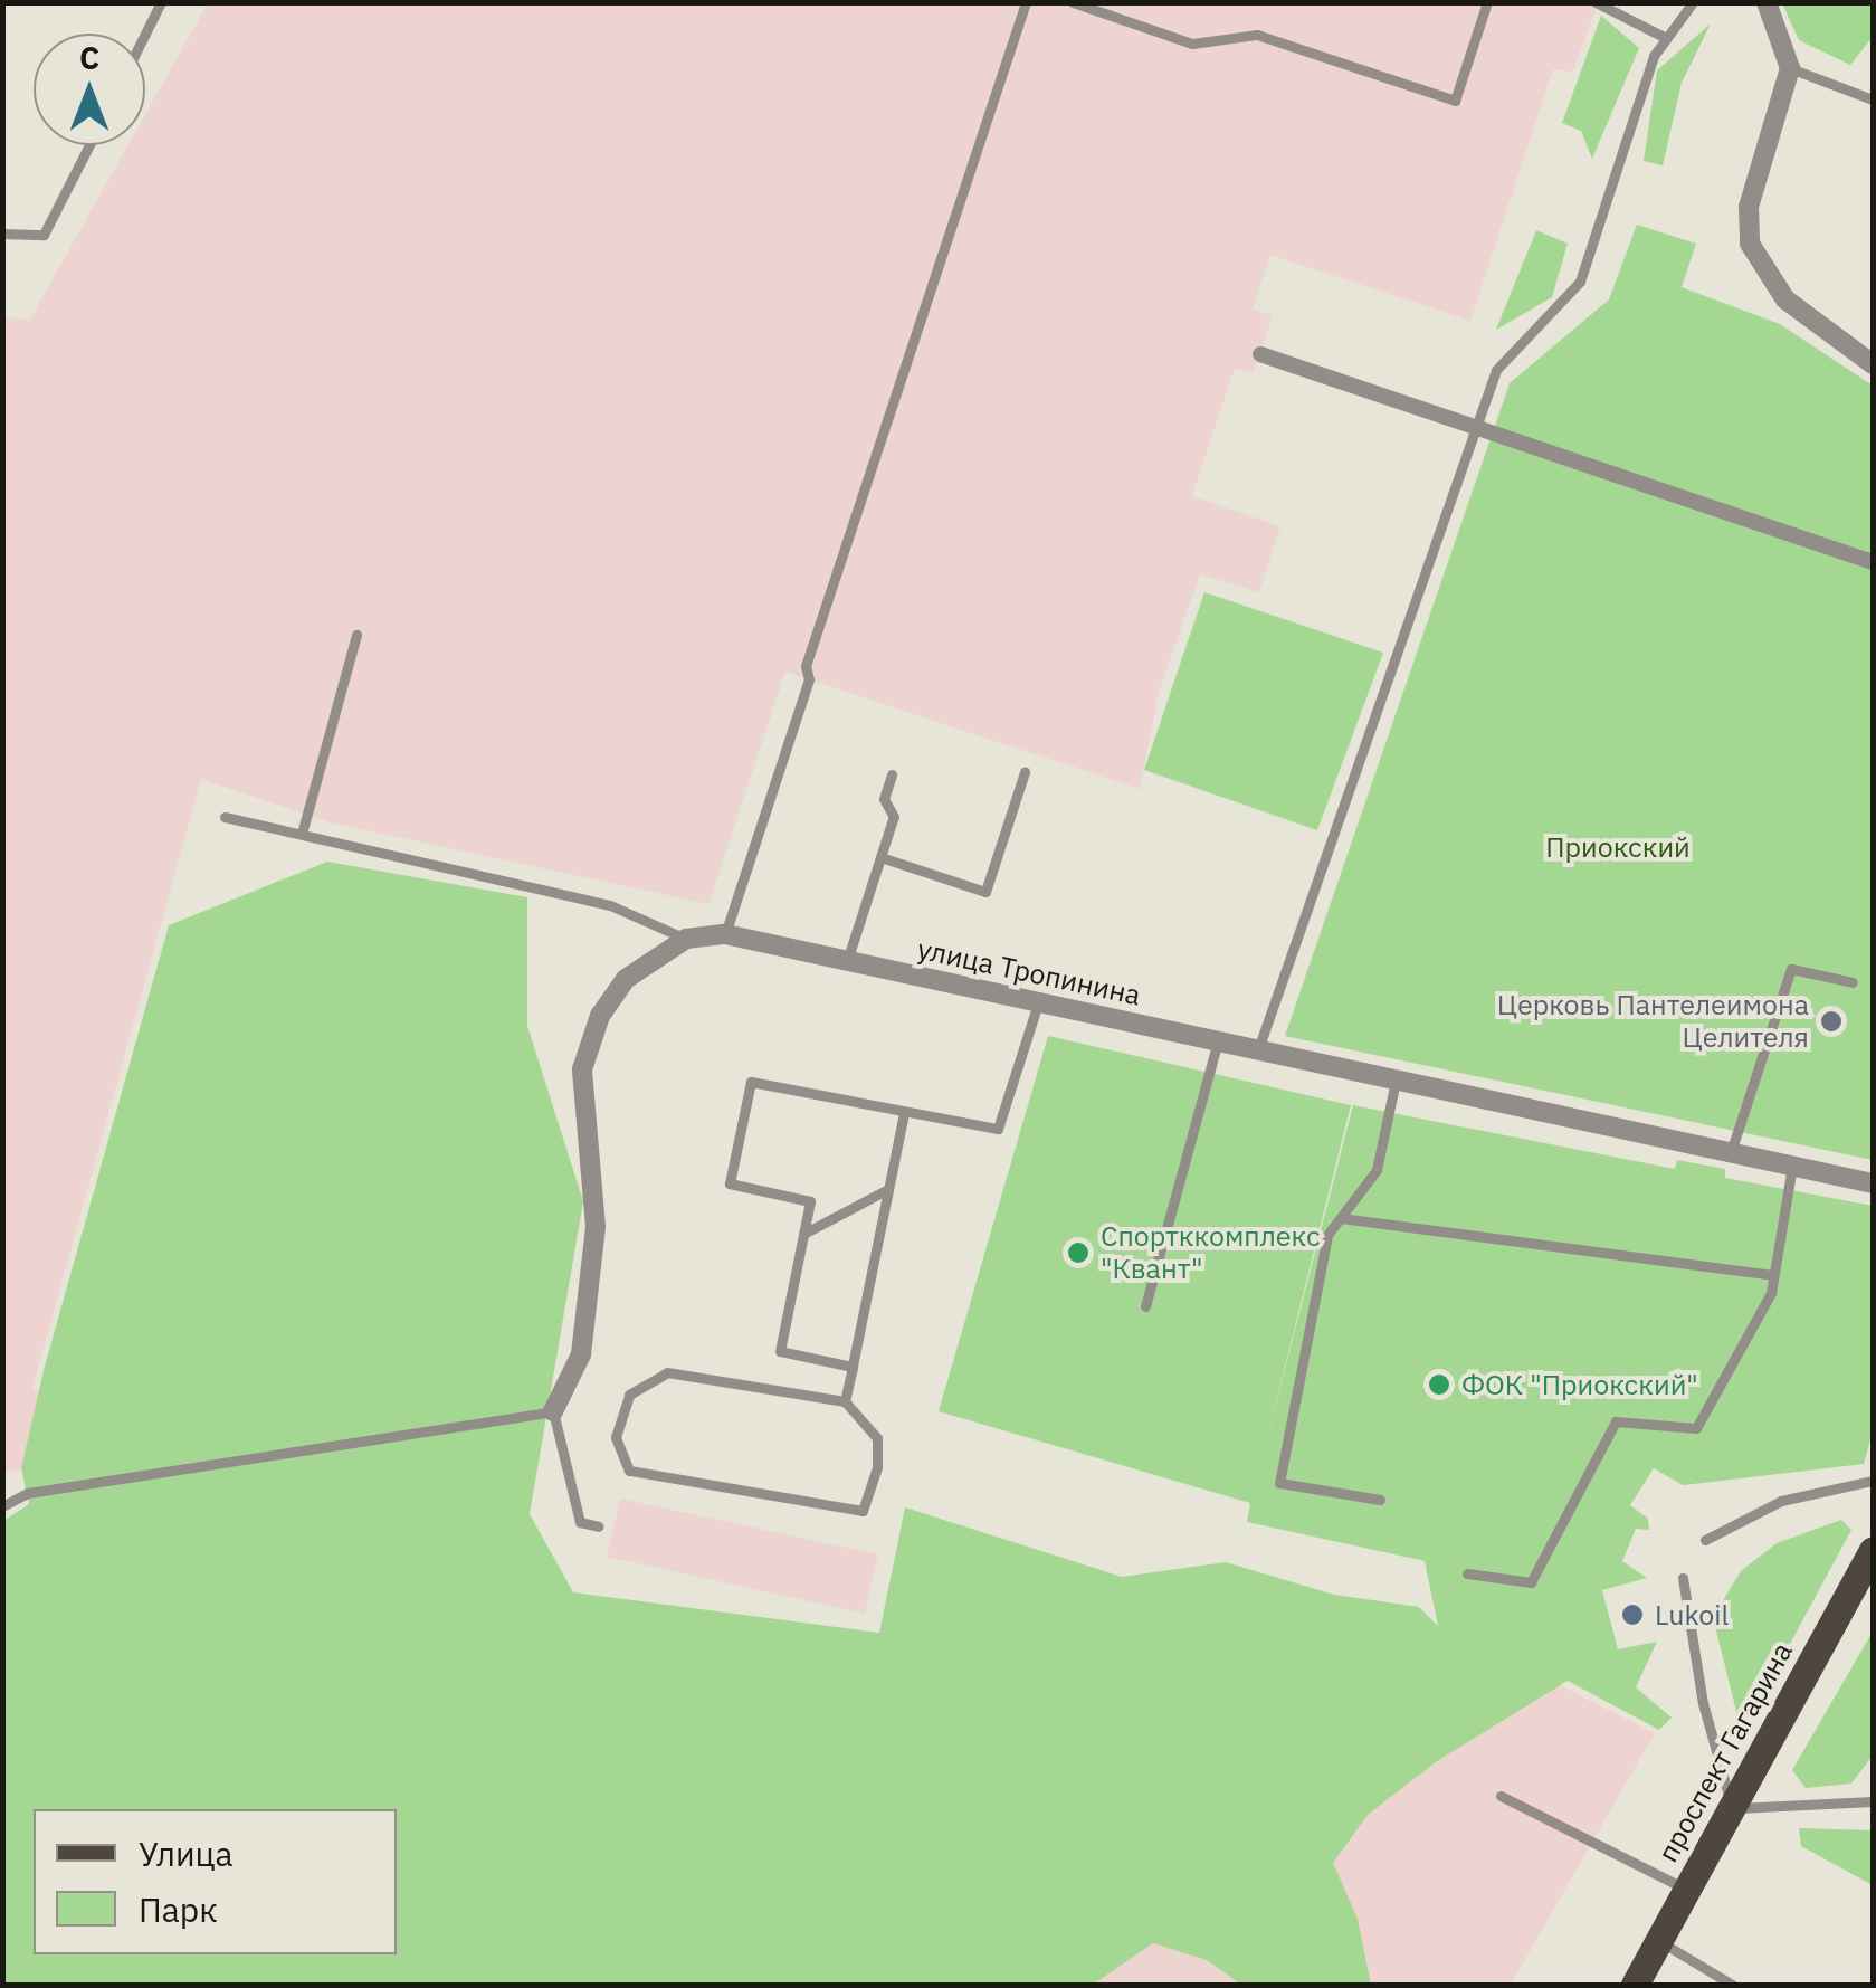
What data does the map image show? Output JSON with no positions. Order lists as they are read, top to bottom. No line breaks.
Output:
{"streets":{"main road":["проспект Гагарина"],"street":["улица Тропинина"]},"parks":["Приокский"],"places":["Церковь Пантелеимона Целителя","Спортккомплекс \"Квант\"","ФОК \"Приокский\"","Lukoil"],"legend":["Улица","Парк"],"north":"top"}
